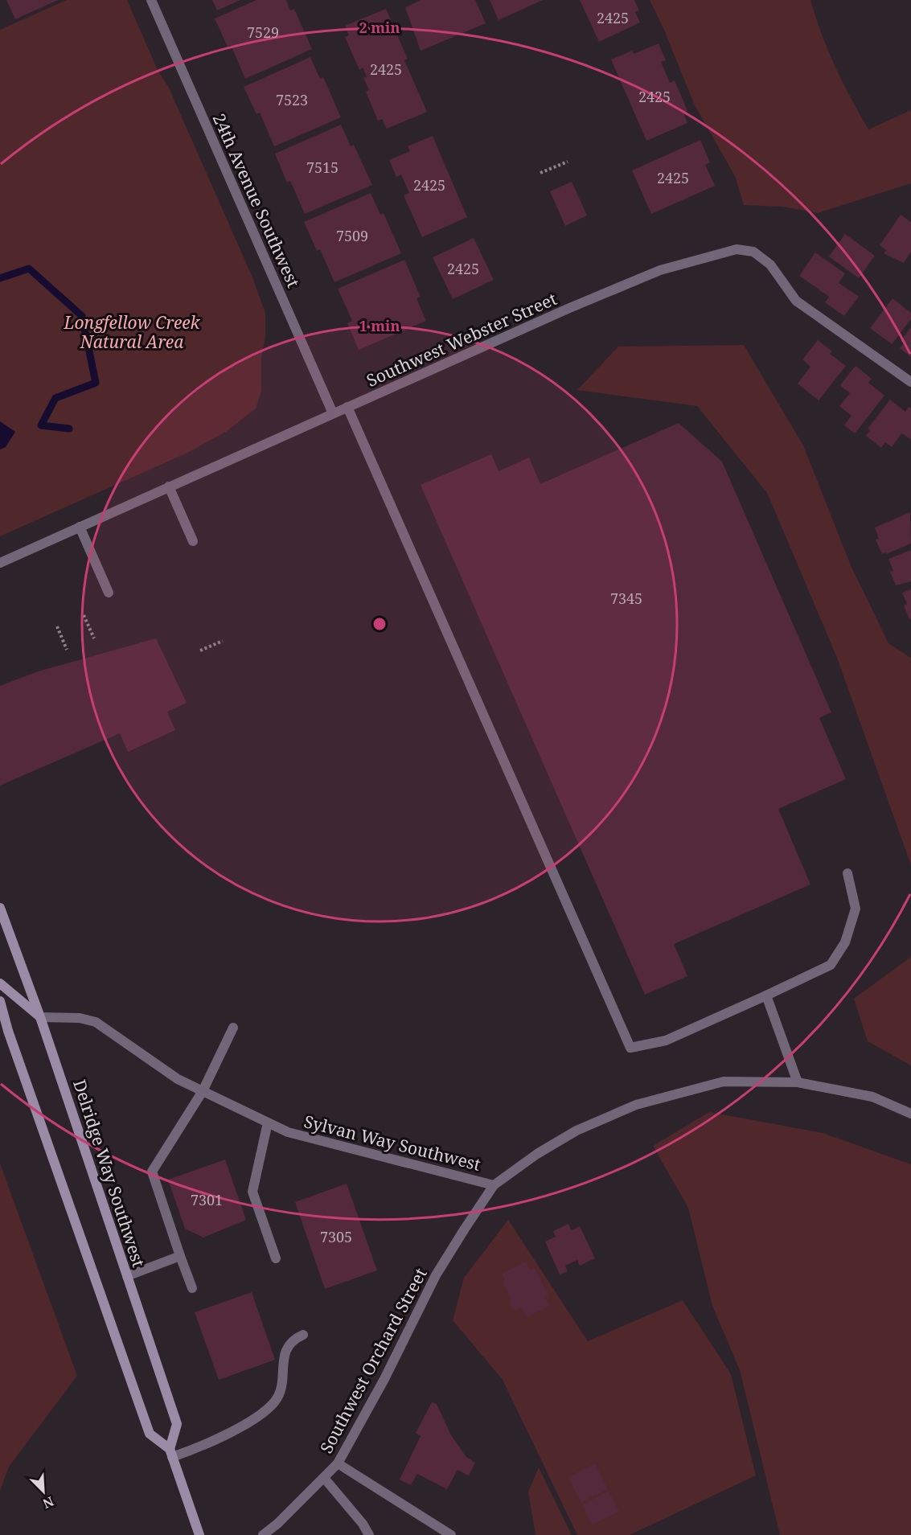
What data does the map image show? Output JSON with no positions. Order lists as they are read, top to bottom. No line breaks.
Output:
{"streets":{"main road":["Delridge Way Southwest"],"street":["24th Avenue Southwest","Southwest Webster Street","Sylvan Way Southwest","Southwest Orchard Street"]},"crossings":[["24th Avenue Southwest","Southwest Webster Street"],["Sylvan Way Southwest","Delridge Way Southwest"],["Sylvan Way Southwest","Southwest Orchard Street"]],"parks":["Longfellow Creek Natural Area"],"house_numbers":["2425","7529","2425","2425","7523","7515","2425","2425","7509","2425","7345","7301","7305"],"north":"bottom right","rings":["2 min","1 min"]}
